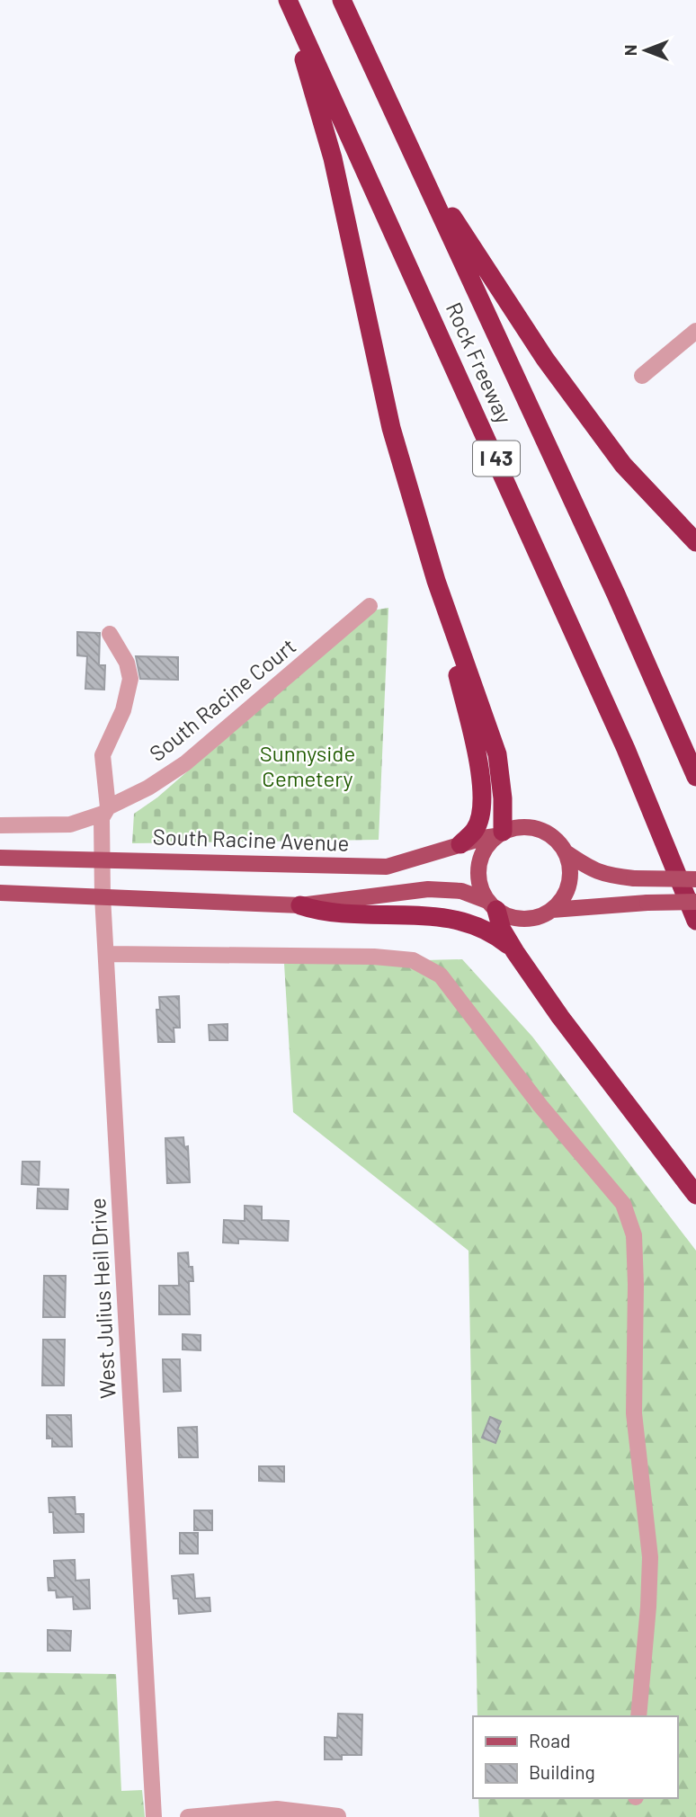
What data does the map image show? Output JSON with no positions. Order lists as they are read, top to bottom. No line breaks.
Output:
{"streets":{"highway":["Rock Freeway","I 43"],"main road":["South Racine Avenue"],"street":["South Racine Court","West Julius Heil Drive"]},"parks":["Sunnyside Cemetery"],"legend":["Road","Building"],"north":"left"}
